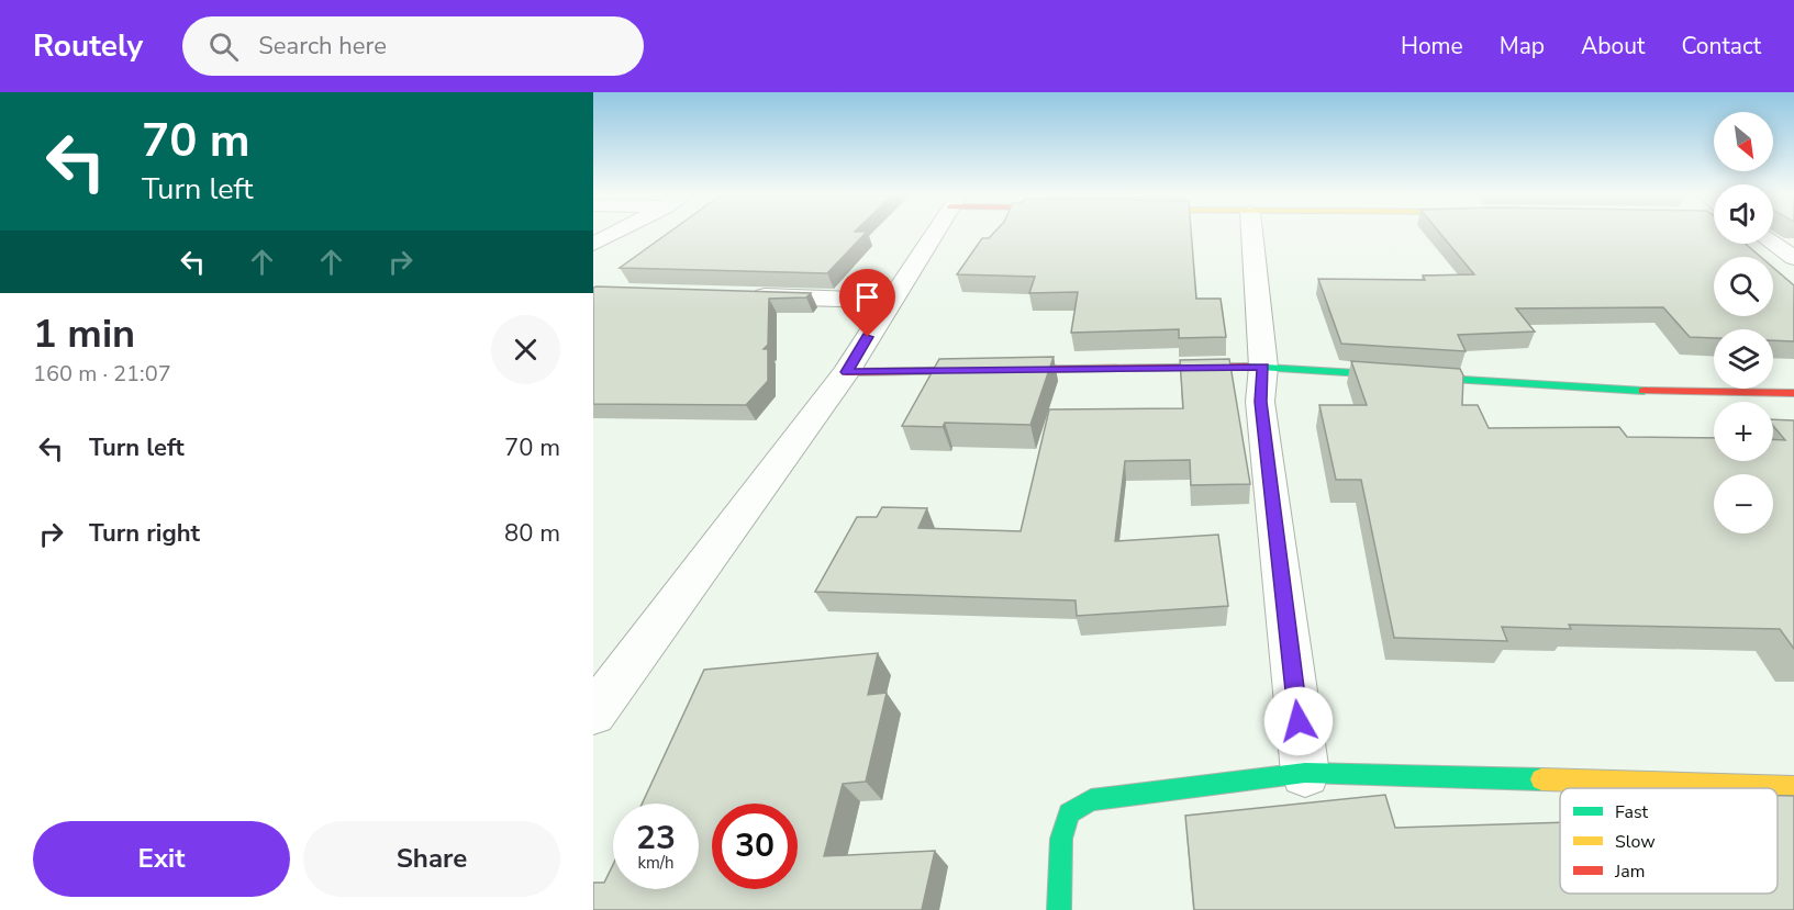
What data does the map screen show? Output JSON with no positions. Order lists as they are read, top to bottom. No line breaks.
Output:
{"legend":["Fast","Slow","Jam"],"north":"bottom right","page":{"header":"Routely","search":"Search here","nav":["Home","Map","About","Contact"],"turn":["70 m","Turn left"],"map_buttons":["+","−"],"heading":["1 min","160 m · 21:07"],"list":[{"name":"Turn left","value":"70 m"},{"name":"Turn right","value":"80 m"}],"speed":"23 km/h","limit":"30","buttons":["Exit","Share"]}}
